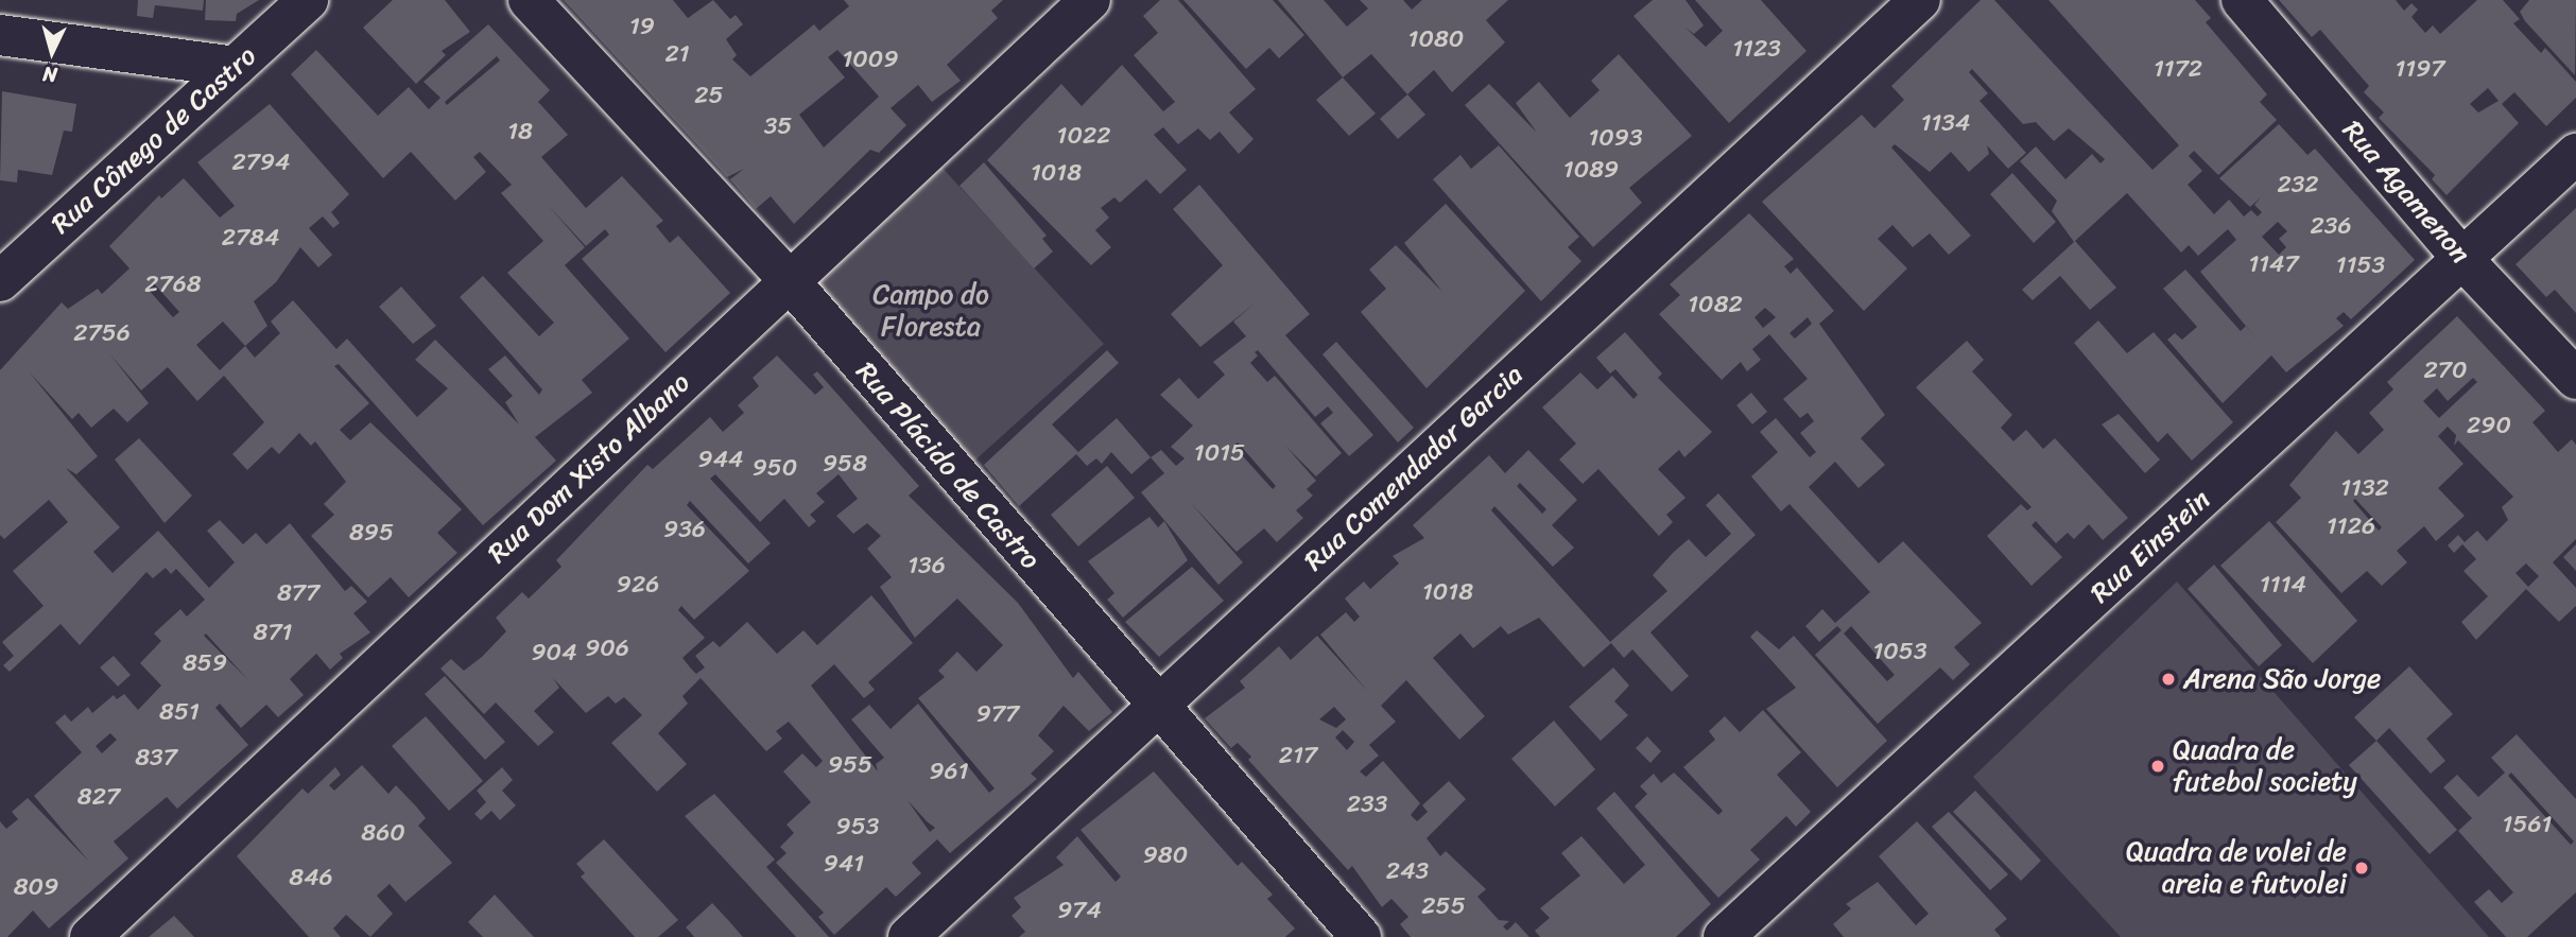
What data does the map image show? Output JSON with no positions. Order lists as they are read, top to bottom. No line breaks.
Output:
{"streets":{"street":["Rua Cônego de Castro","Rua Agamenon","Rua Plácido de Castro","Rua Dom Xisto Albano","Rua Comendador Garcia","Rua Einstein"]},"crossings":[["Rua Agamenon","Rua Einstein"],["Rua Plácido de Castro","Rua Dom Xisto Albano"],["Rua Plácido de Castro","Rua Comendador Garcia"]],"parks":["Campo do Floresta"],"places":["Arena São Jorge","Quadra de futebol society","Quadra de volei de areia e futvolei"],"house_numbers":["19","1080","1123","21","1009","1172","1197","25","1134","35","18","1022","1093","2794","1089","1018","232","236","2784","1147","1153","2768","1082","2756","270","290","1015","944","958","950","1132","1126","936","895","136","926","1114","1018","877","871","906","1053","904","859","851","977","217","837","955","961","827","233","1561","953","860","980","941","243","846","809","255","974"],"north":"bottom"}
